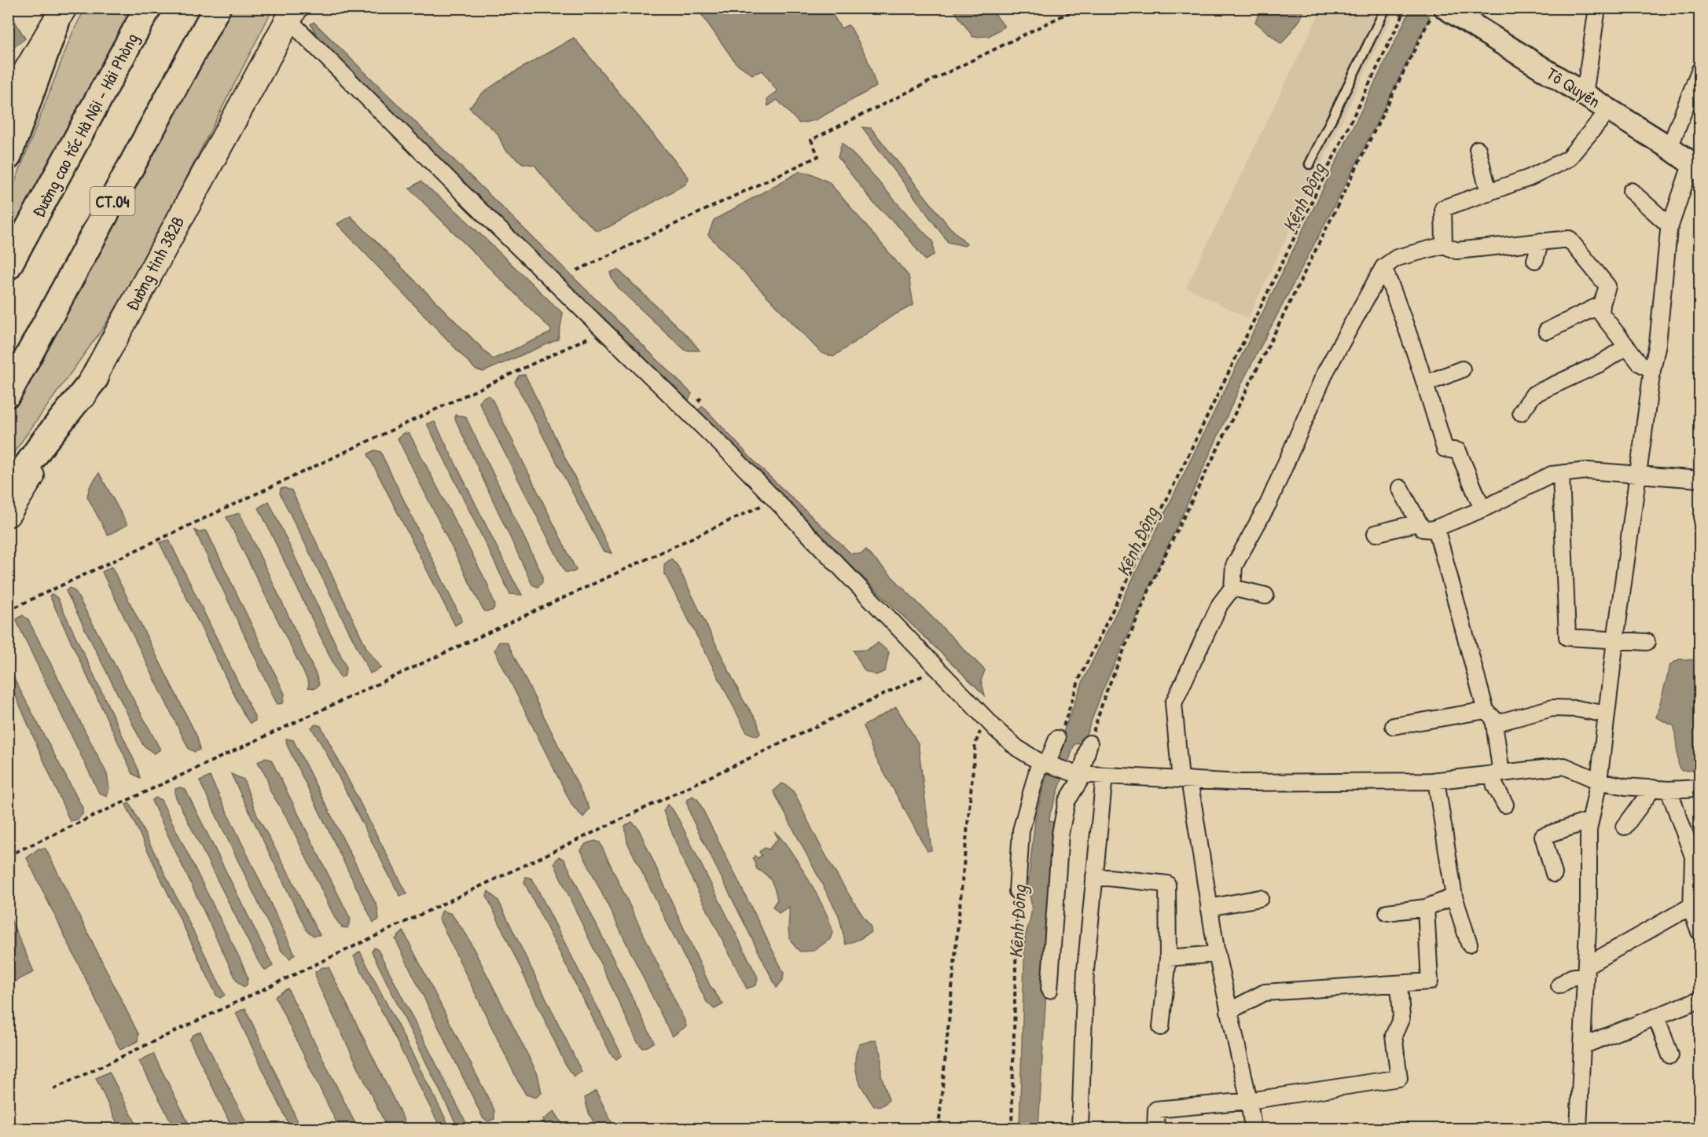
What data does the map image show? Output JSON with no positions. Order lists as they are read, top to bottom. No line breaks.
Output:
{"streets":{"highway":["Đường cao tốc Hà Nội - Hải Phòng","CT.04"],"main road":["Tô Quyền","Đường tỉnh 382B"]},"water":["Kênh Đông"]}
